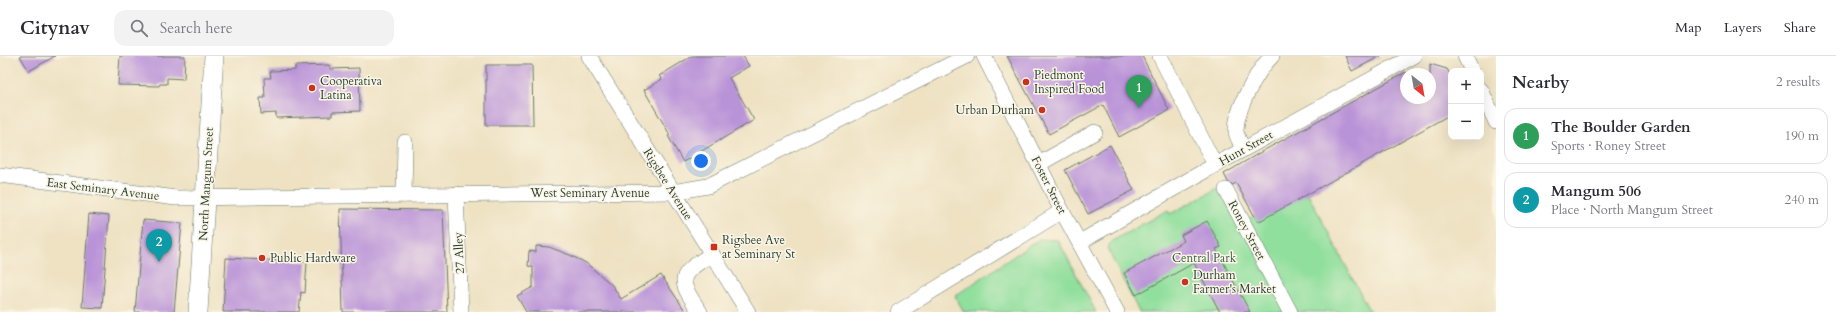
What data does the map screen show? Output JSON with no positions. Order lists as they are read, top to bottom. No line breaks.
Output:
{"streets":{"main road":["North Mangum Street"],"street":["Hunt Street","Rigsbee Avenue","Foster Street","East Seminary Avenue","West Seminary Avenue","Roney Street","27 Alley"]},"crossings":[["Hunt Street","Foster Street"],["North Mangum Street","East Seminary Avenue"],["North Mangum Street","West Seminary Avenue"],["Rigsbee Avenue","West Seminary Avenue"],["East Seminary Avenue","West Seminary Avenue"],["West Seminary Avenue","27 Alley"]],"parks":["Central Park"],"places":{"other":["Piedmont Inspired Food","Cooperativa Latina","Urban Durham","Public Hardware","Durham Farmer's Market"],"transit":["Rigsbee Ave at Seminary St"]},"north":"bottom right","page":{"header":"Citynav","search":"Search here","nav":["Map","Layers","Share"],"heading":["Nearby","2 results"],"map_buttons":["+","−"],"pins":["1","2"],"list":[{"mark":"1","name":"The Boulder Garden","note":"Sports · Roney Street","value":"190 m"},{"mark":"2","name":"Mangum 506","note":"Place · North Mangum Street","value":"240 m"}]}}
